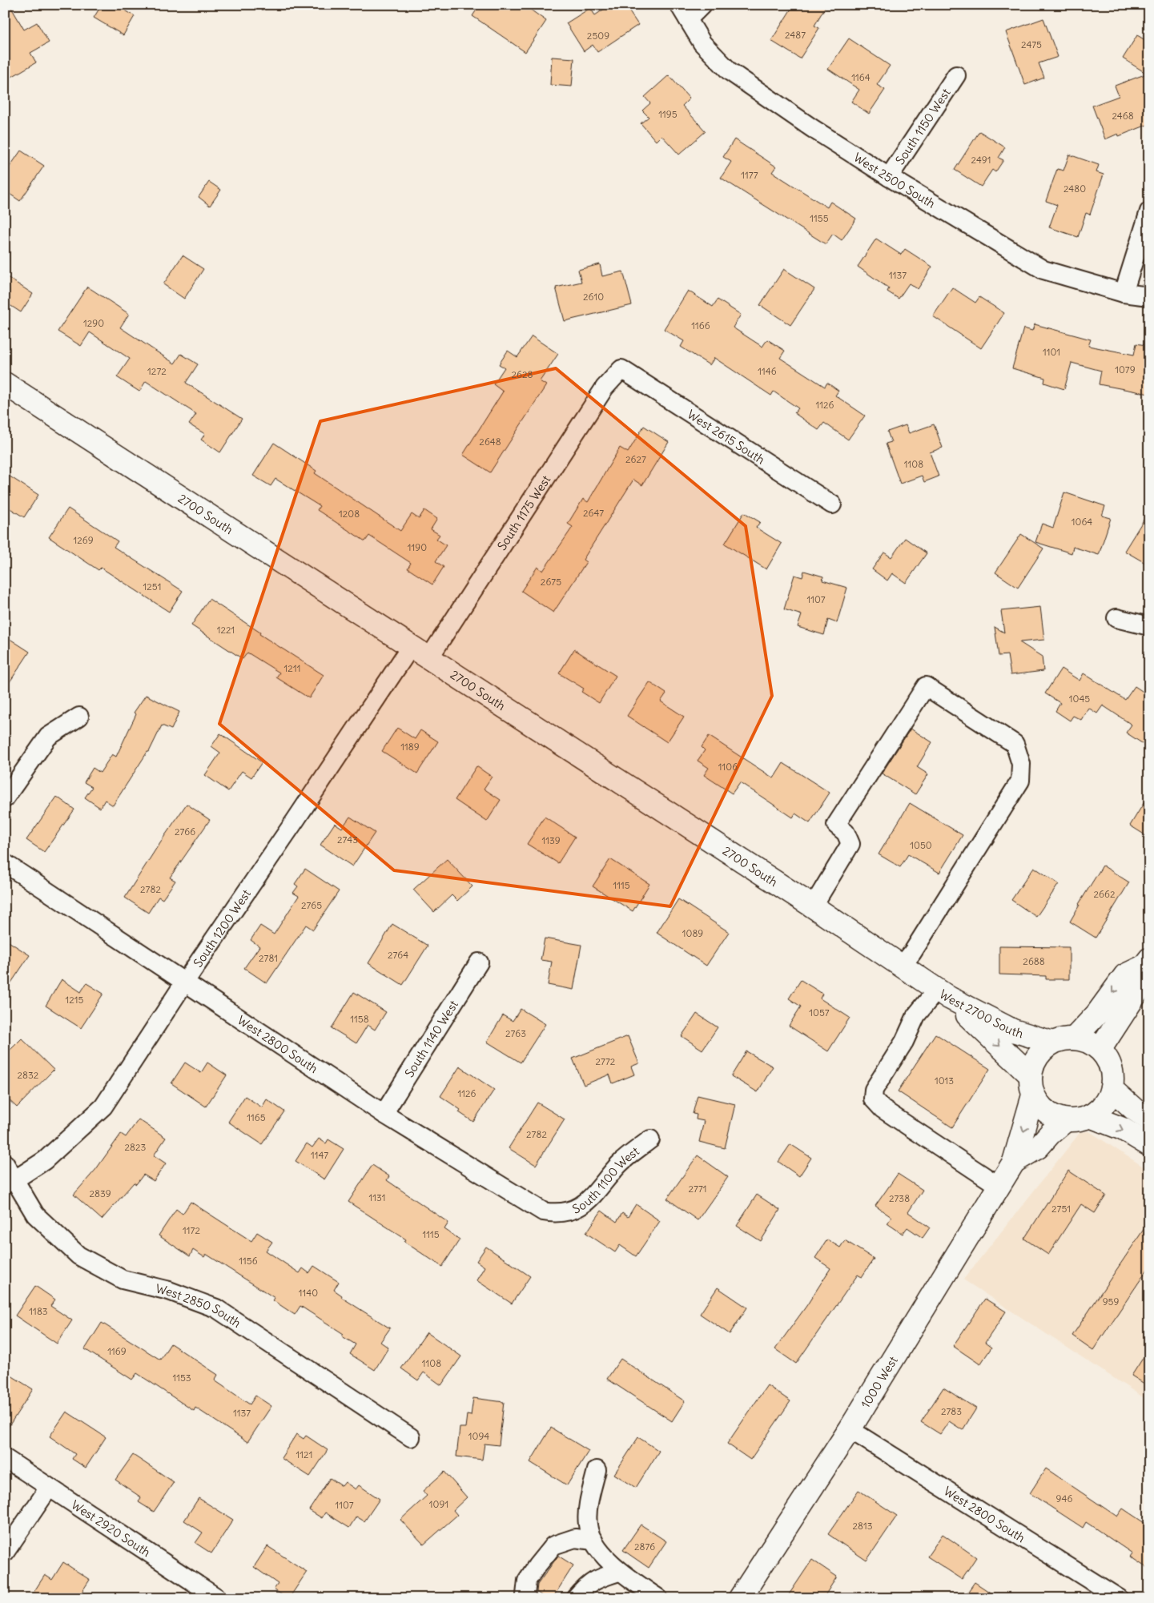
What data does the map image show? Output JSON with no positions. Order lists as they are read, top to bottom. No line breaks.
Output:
{"streets":{"main road":["2700 South","West 2700 South","1000 West"],"street":["South 1150 West","West 2500 South","West 2615 South","South 1175 West","South 1200 West","South 1140 West","West 2800 South","South 1100 West","West 2850 South","West 2920 South"]},"crossings":[["South 1150 West","West 2500 South"],["West 2615 South","South 1175 West"],["2700 South","South 1175 West"],["2700 South","South 1200 West"],["2700 South","West 2700 South"],["South 1200 West","West 2800 South"],["South 1200 West","West 2850 South"],["South 1140 West","West 2800 South"],["West 2800 South","South 1100 West"],["West 2800 South","1000 West"]],"house_numbers":["2487","2509","2475","1164","1195","2468","2491","1177","2480","1155","1137","2610","1290","1166","1101","1079","1272","1146","2628","1126","2648","2627","1108","2647","1208","1064","1269","1190","2675","1251","1107","1221","1211","1045","1189","1106","2766","2743","1139","1050","1115","2782","2662","2765","1089","2764","2781","2688","1215","1057","1158","2763","2772","2832","1013","1126","1165","2782","2823","1147","2771","2839","1131","2738","2751","1172","1115","1156","1140","959","1183","1169","1108","1153","2783","1137","1094","1121","946","1091","1107","2813","2876"]}
